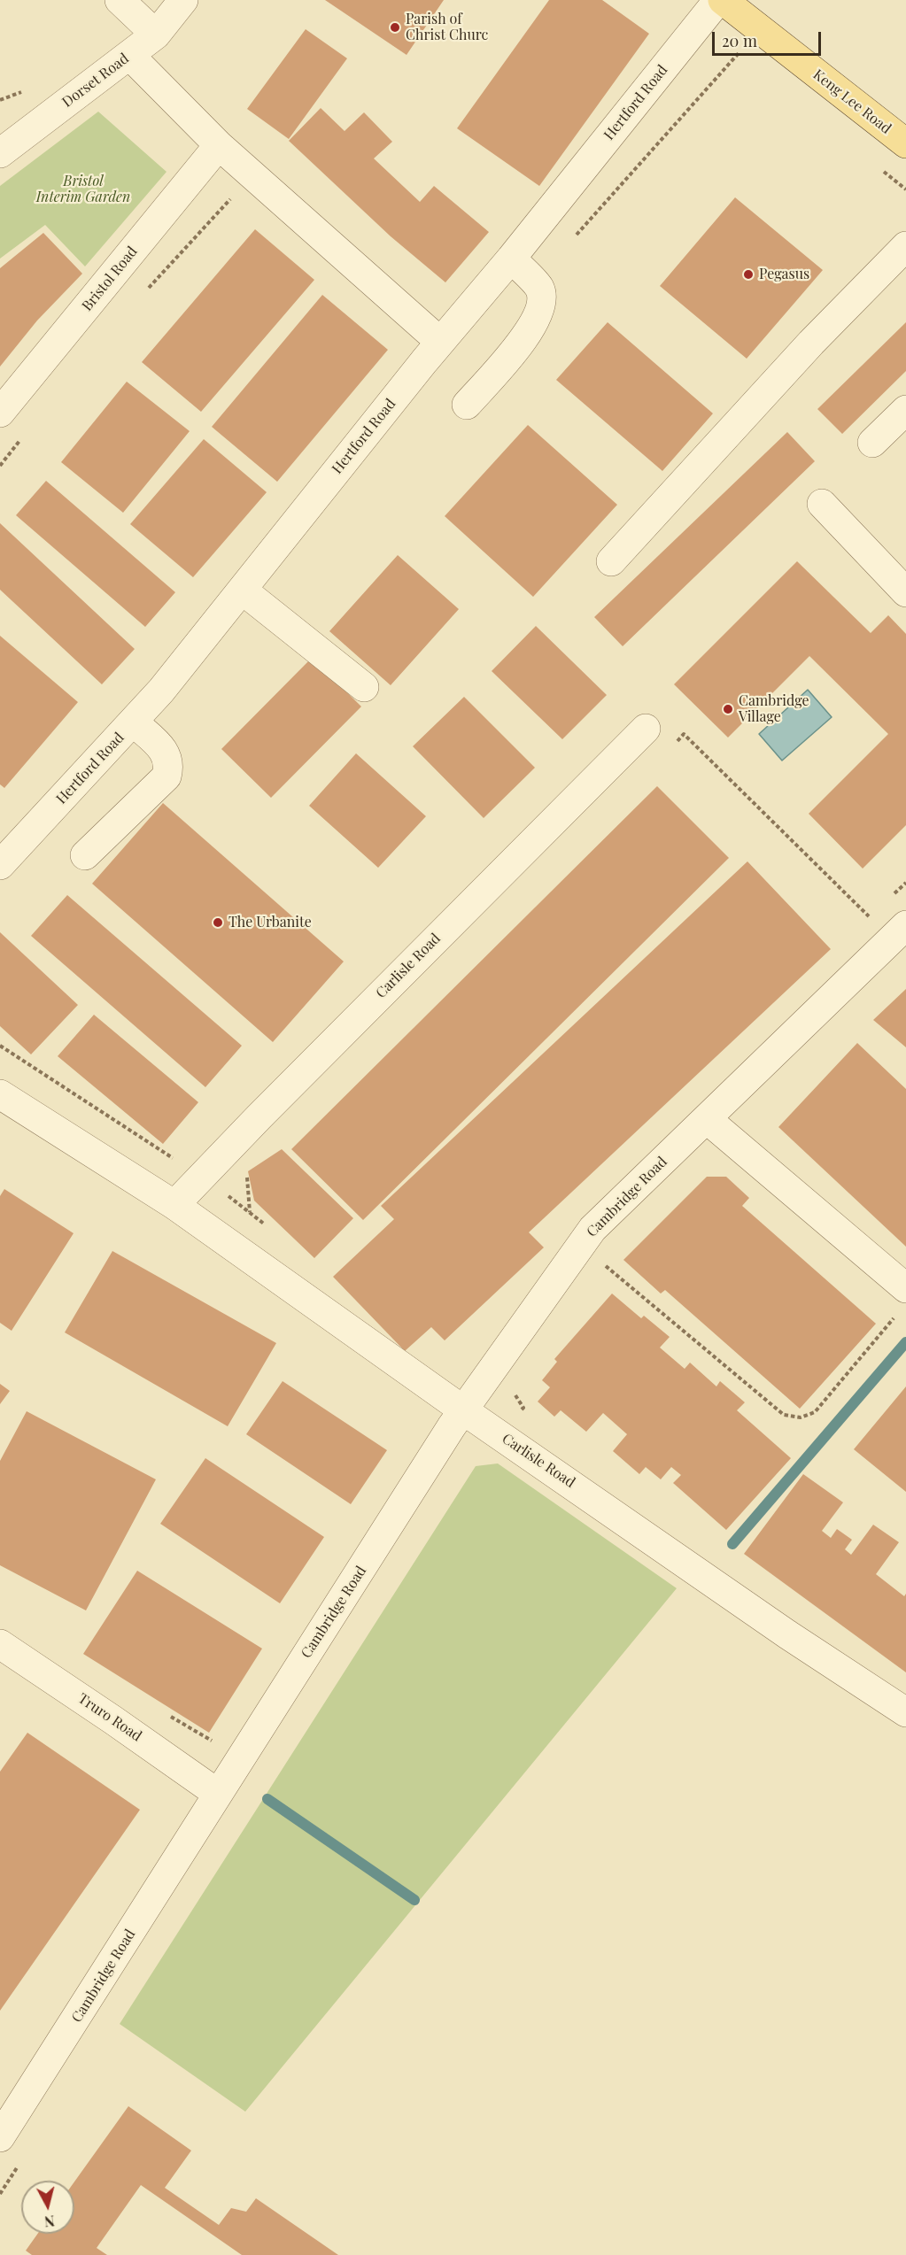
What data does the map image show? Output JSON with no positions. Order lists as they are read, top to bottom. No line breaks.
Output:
{"streets":{"main road":["Keng Lee Road"],"street":["Dorset Road","Hertford Road","Bristol Road","Carlisle Road","Cambridge Road","Truro Road"]},"crossings":[["Carlisle Road","Cambridge Road"],["Cambridge Road","Truro Road"]],"parks":["Bristol Interim Garden"],"places":["Parish of Christ Churc","Pegasus","Cambridge Village","The Urbanite"],"scale_bar":"20 m","north":"bottom"}
